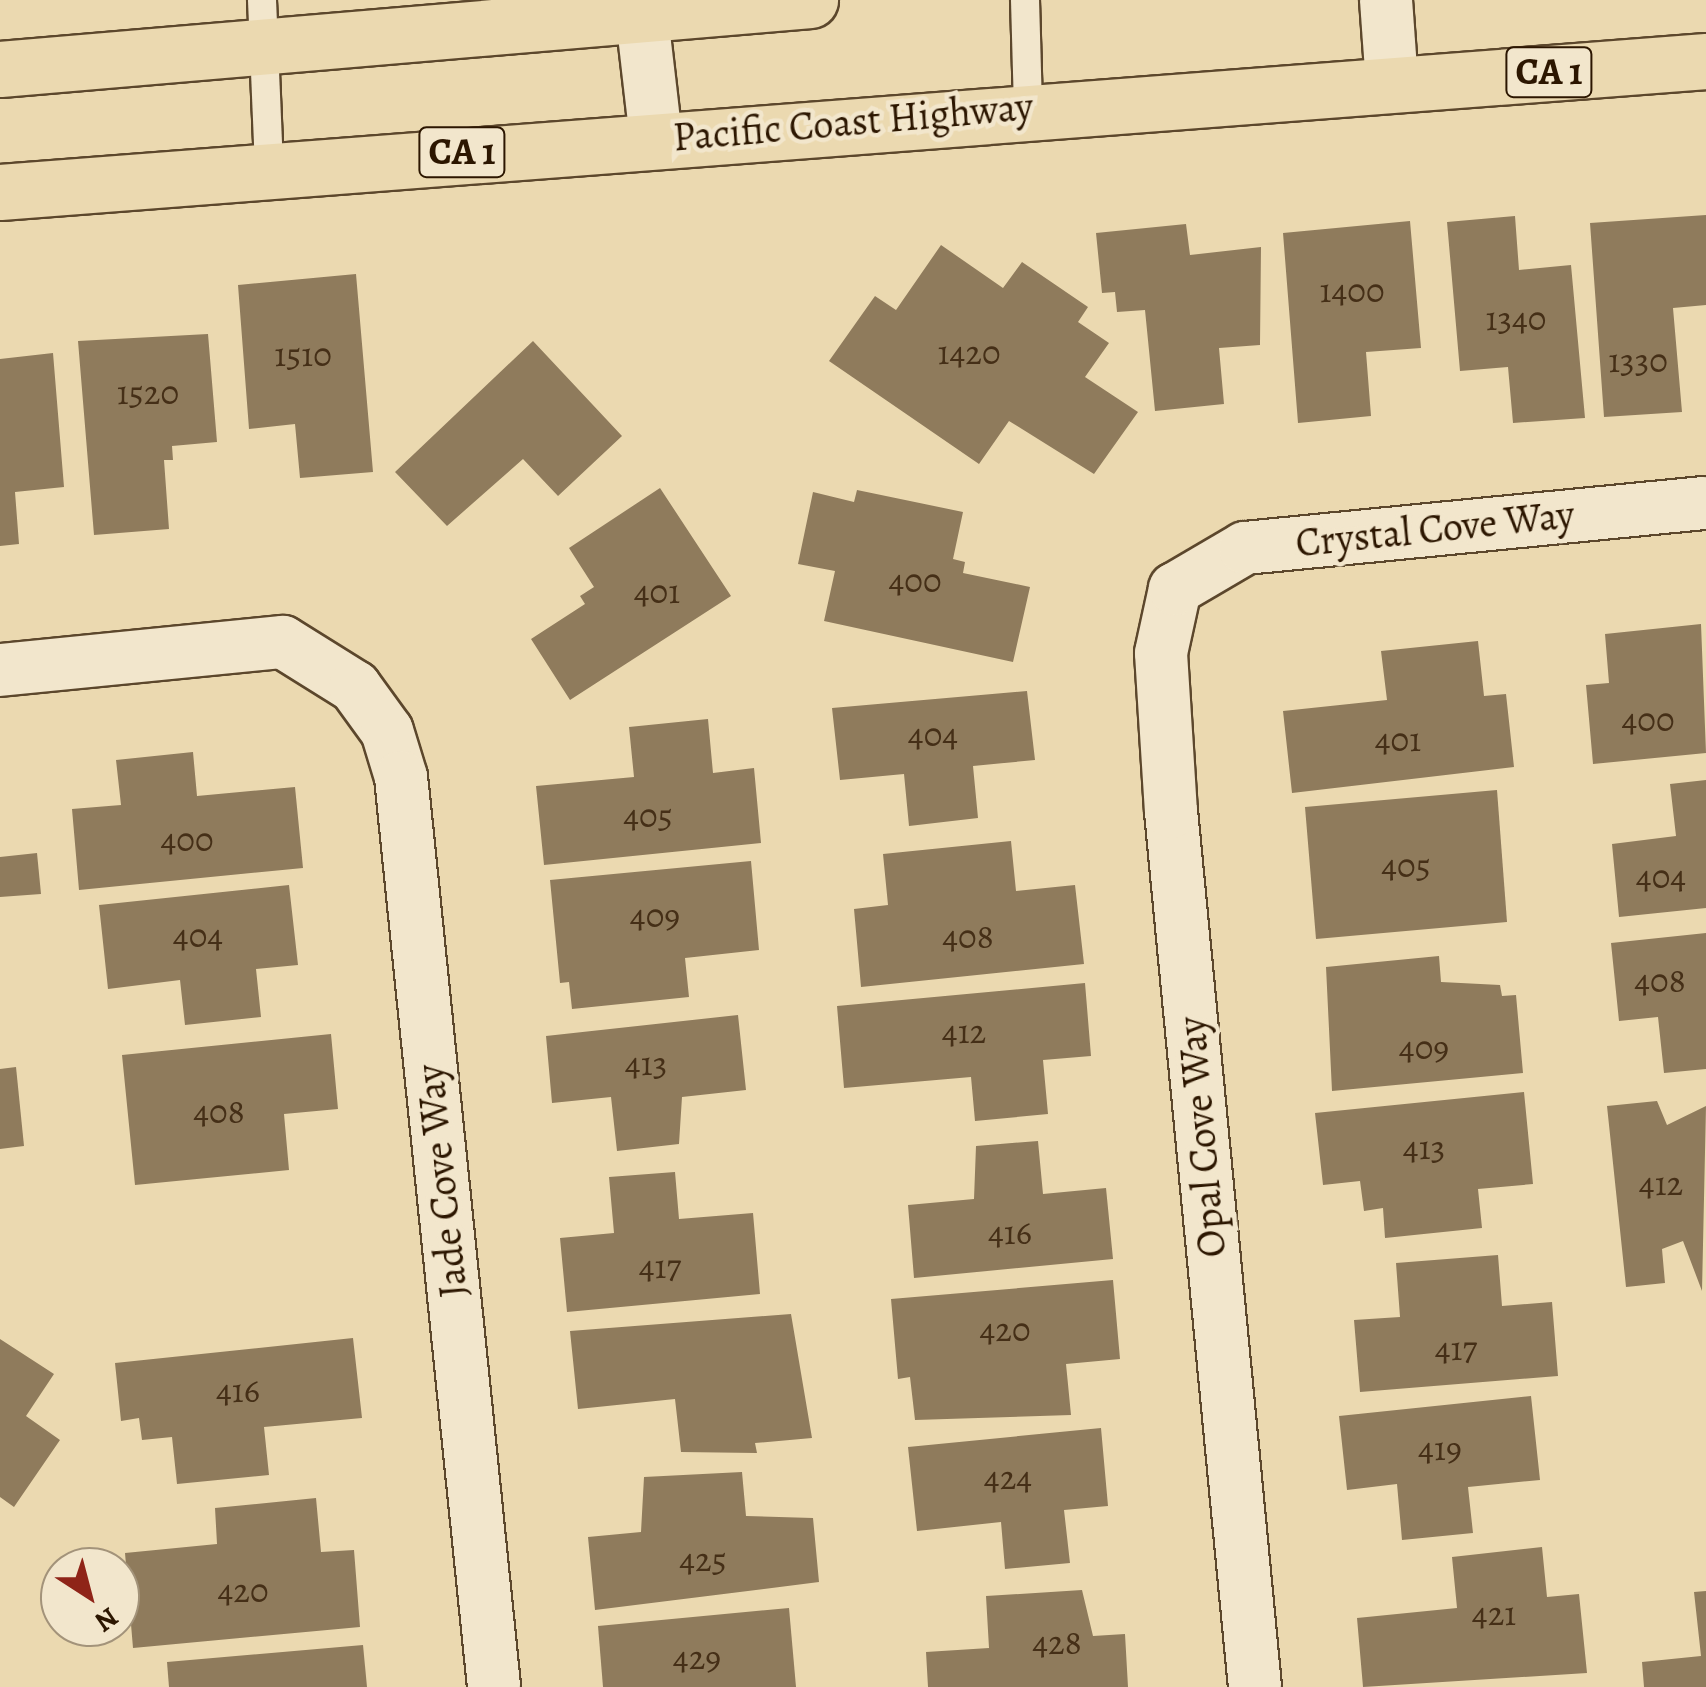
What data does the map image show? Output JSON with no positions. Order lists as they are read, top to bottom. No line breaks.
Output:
{"streets":{"highway":["CA 1","Pacific Coast Highway"],"street":["Crystal Cove Way","Opal Cove Way","Jade Cove Way"]},"crossings":[["Crystal Cove Way","Opal Cove Way"]],"house_numbers":["1400","1340","1420","1510","1330","1520","400","401","400","404","401","405","400","405","404","409","404","408","408","412","409","413","408","413","412","416","417","420","417","416","419","424","425","420","421","428","429"],"north":"bottom right"}
